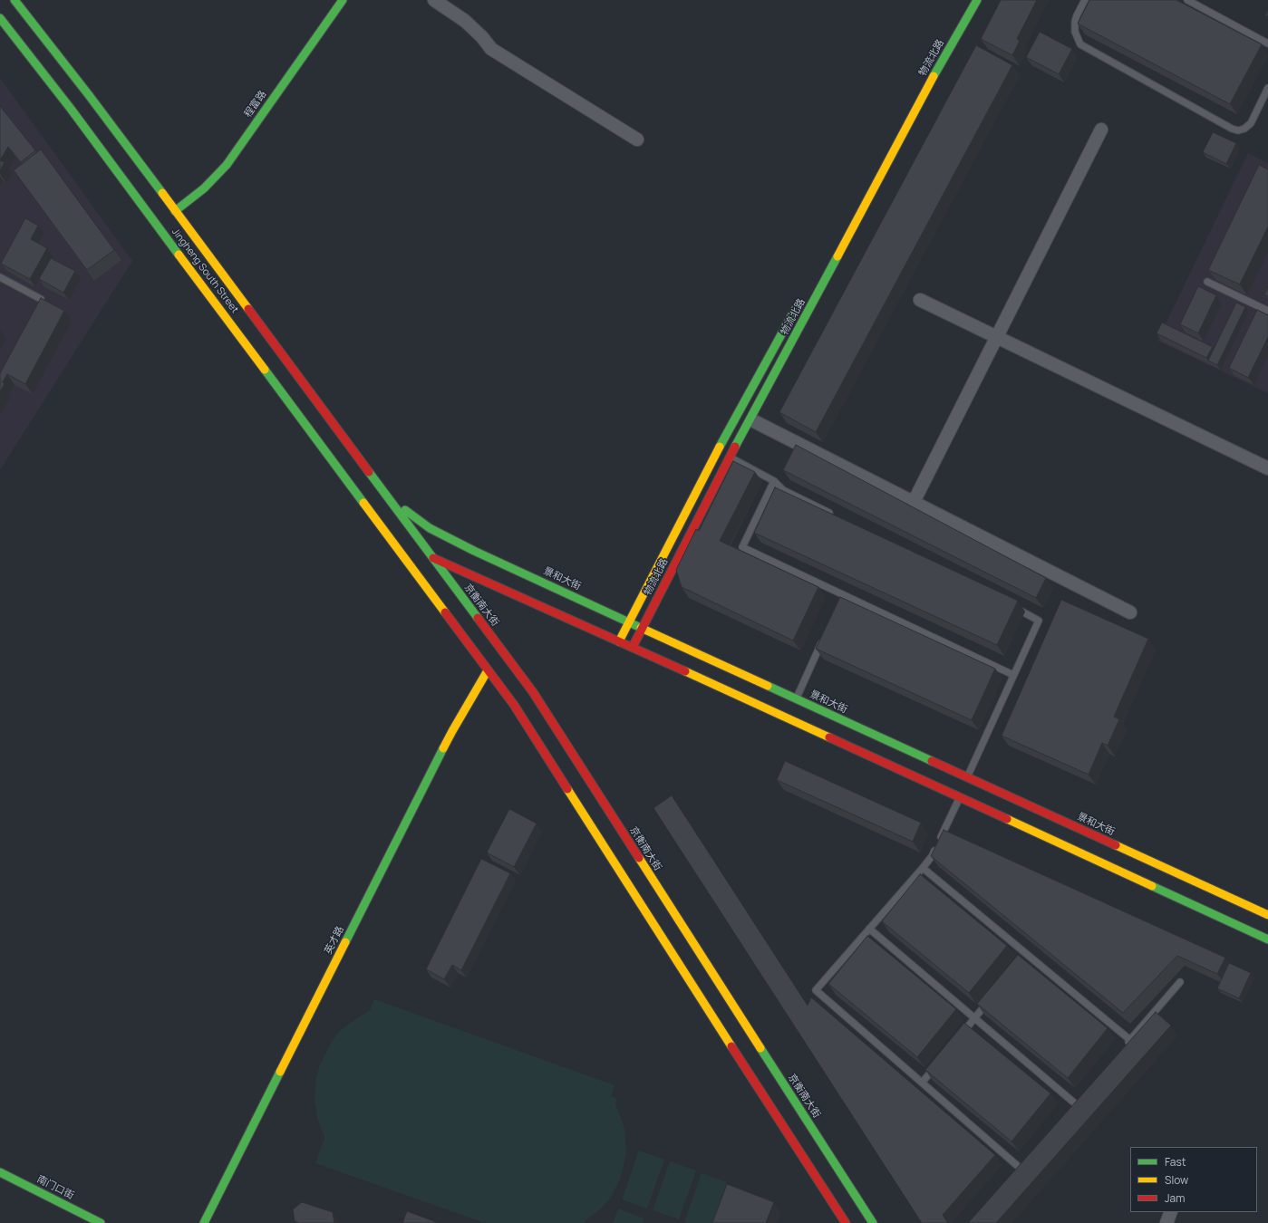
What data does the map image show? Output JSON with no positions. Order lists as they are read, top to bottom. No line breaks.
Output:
{"streets":{"main road":["物流北路","程富路","Jingheng South Street","景和大街","京衡南大街","英才路","南门口街"]},"crossings":[["物流北路","景和大街"],["程富路","Jingheng South Street"],["Jingheng South Street","景和大街"],["Jingheng South Street","京衡南大街"],["景和大街","京衡南大街"]],"legend":["Fast","Slow","Jam"]}
